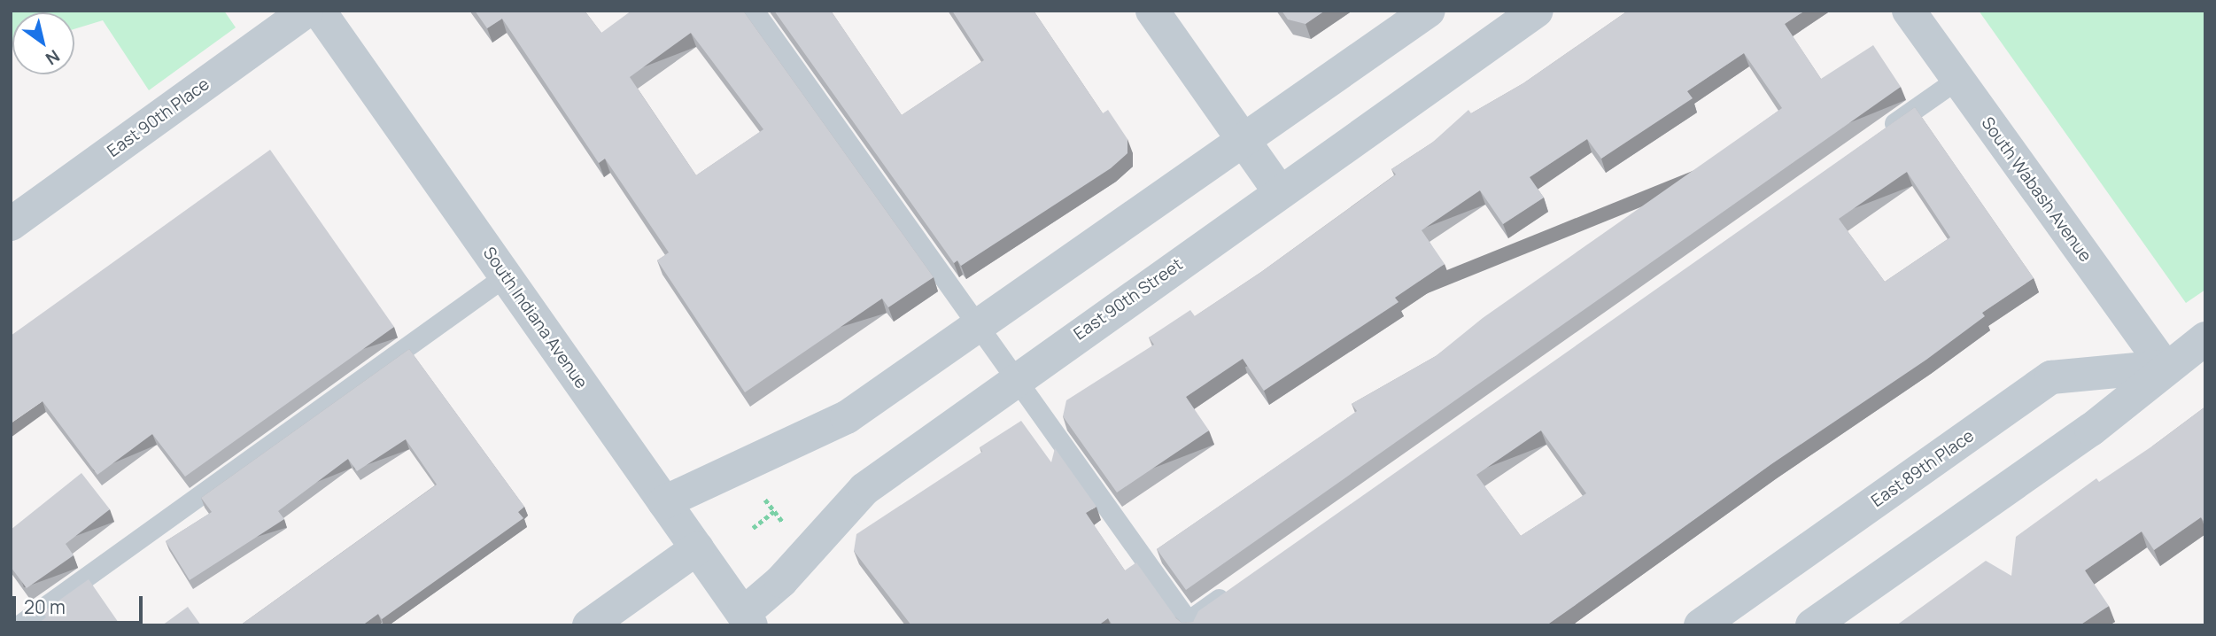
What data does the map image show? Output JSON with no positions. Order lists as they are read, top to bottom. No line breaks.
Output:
{"streets":{"street":["East 90th Place","South Wabash Avenue","East 90th Street","South Indiana Avenue","East 89th Place"]},"crossings":[["South Wabash Avenue","East 89th Place"],["East 90th Street","South Indiana Avenue"]],"scale_bar":"20 m","north":"bottom right"}
